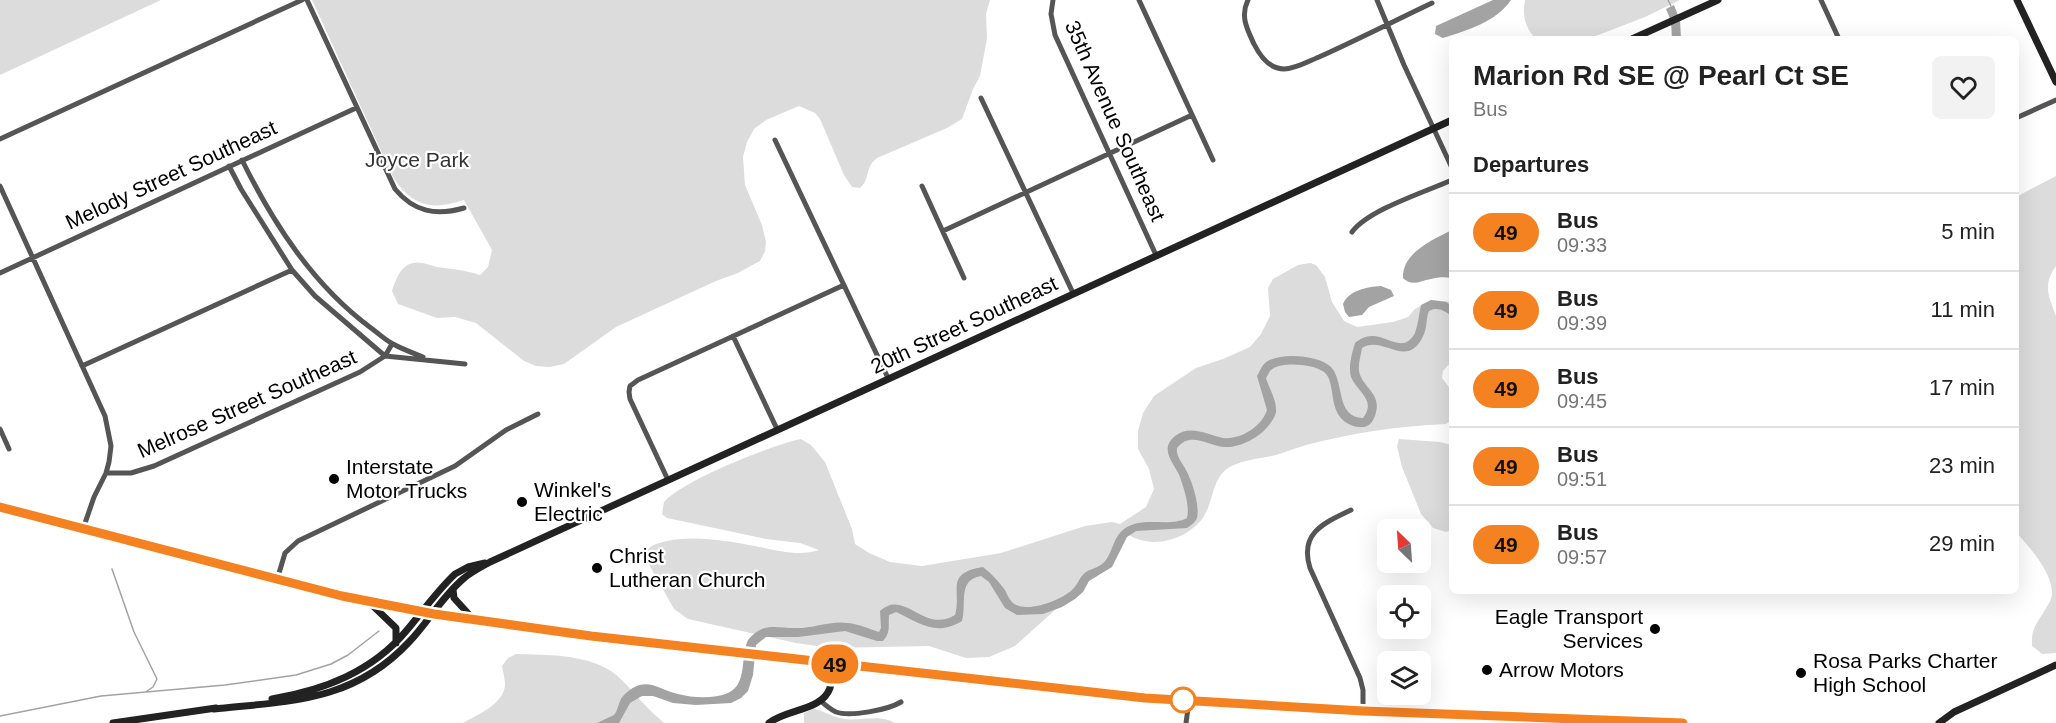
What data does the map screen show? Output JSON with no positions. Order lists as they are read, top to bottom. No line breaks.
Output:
{"streets":{"street":["35th Avenue Southeast","Melody Street Southeast","20th Street Southeast","Melrose Street Southeast"]},"crossings":[["35th Avenue Southeast","20th Street Southeast"]],"parks":["Joyce Park"],"places":["Interstate Motor Trucks","Winkel's Electric","Christ Lutheran Church","Eagle Transport Services","Arrow Motors","Rosa Parks Charter High School"],"lines":["bus line 49"],"north":"top left","page":{"on_map":"49","heading":[["Marion Rd SE @ Pearl Ct SE","Bus"],"Departures"],"list":[{"mark":"49","name":"Bus","note":"09:33","value":"5 min"},{"mark":"49","name":"Bus","note":"09:39","value":"11 min"},{"mark":"49","name":"Bus","note":"09:45","value":"17 min"},{"mark":"49","name":"Bus","note":"09:51","value":"23 min"},{"mark":"49","name":"Bus","note":"09:57","value":"29 min"}]}}
